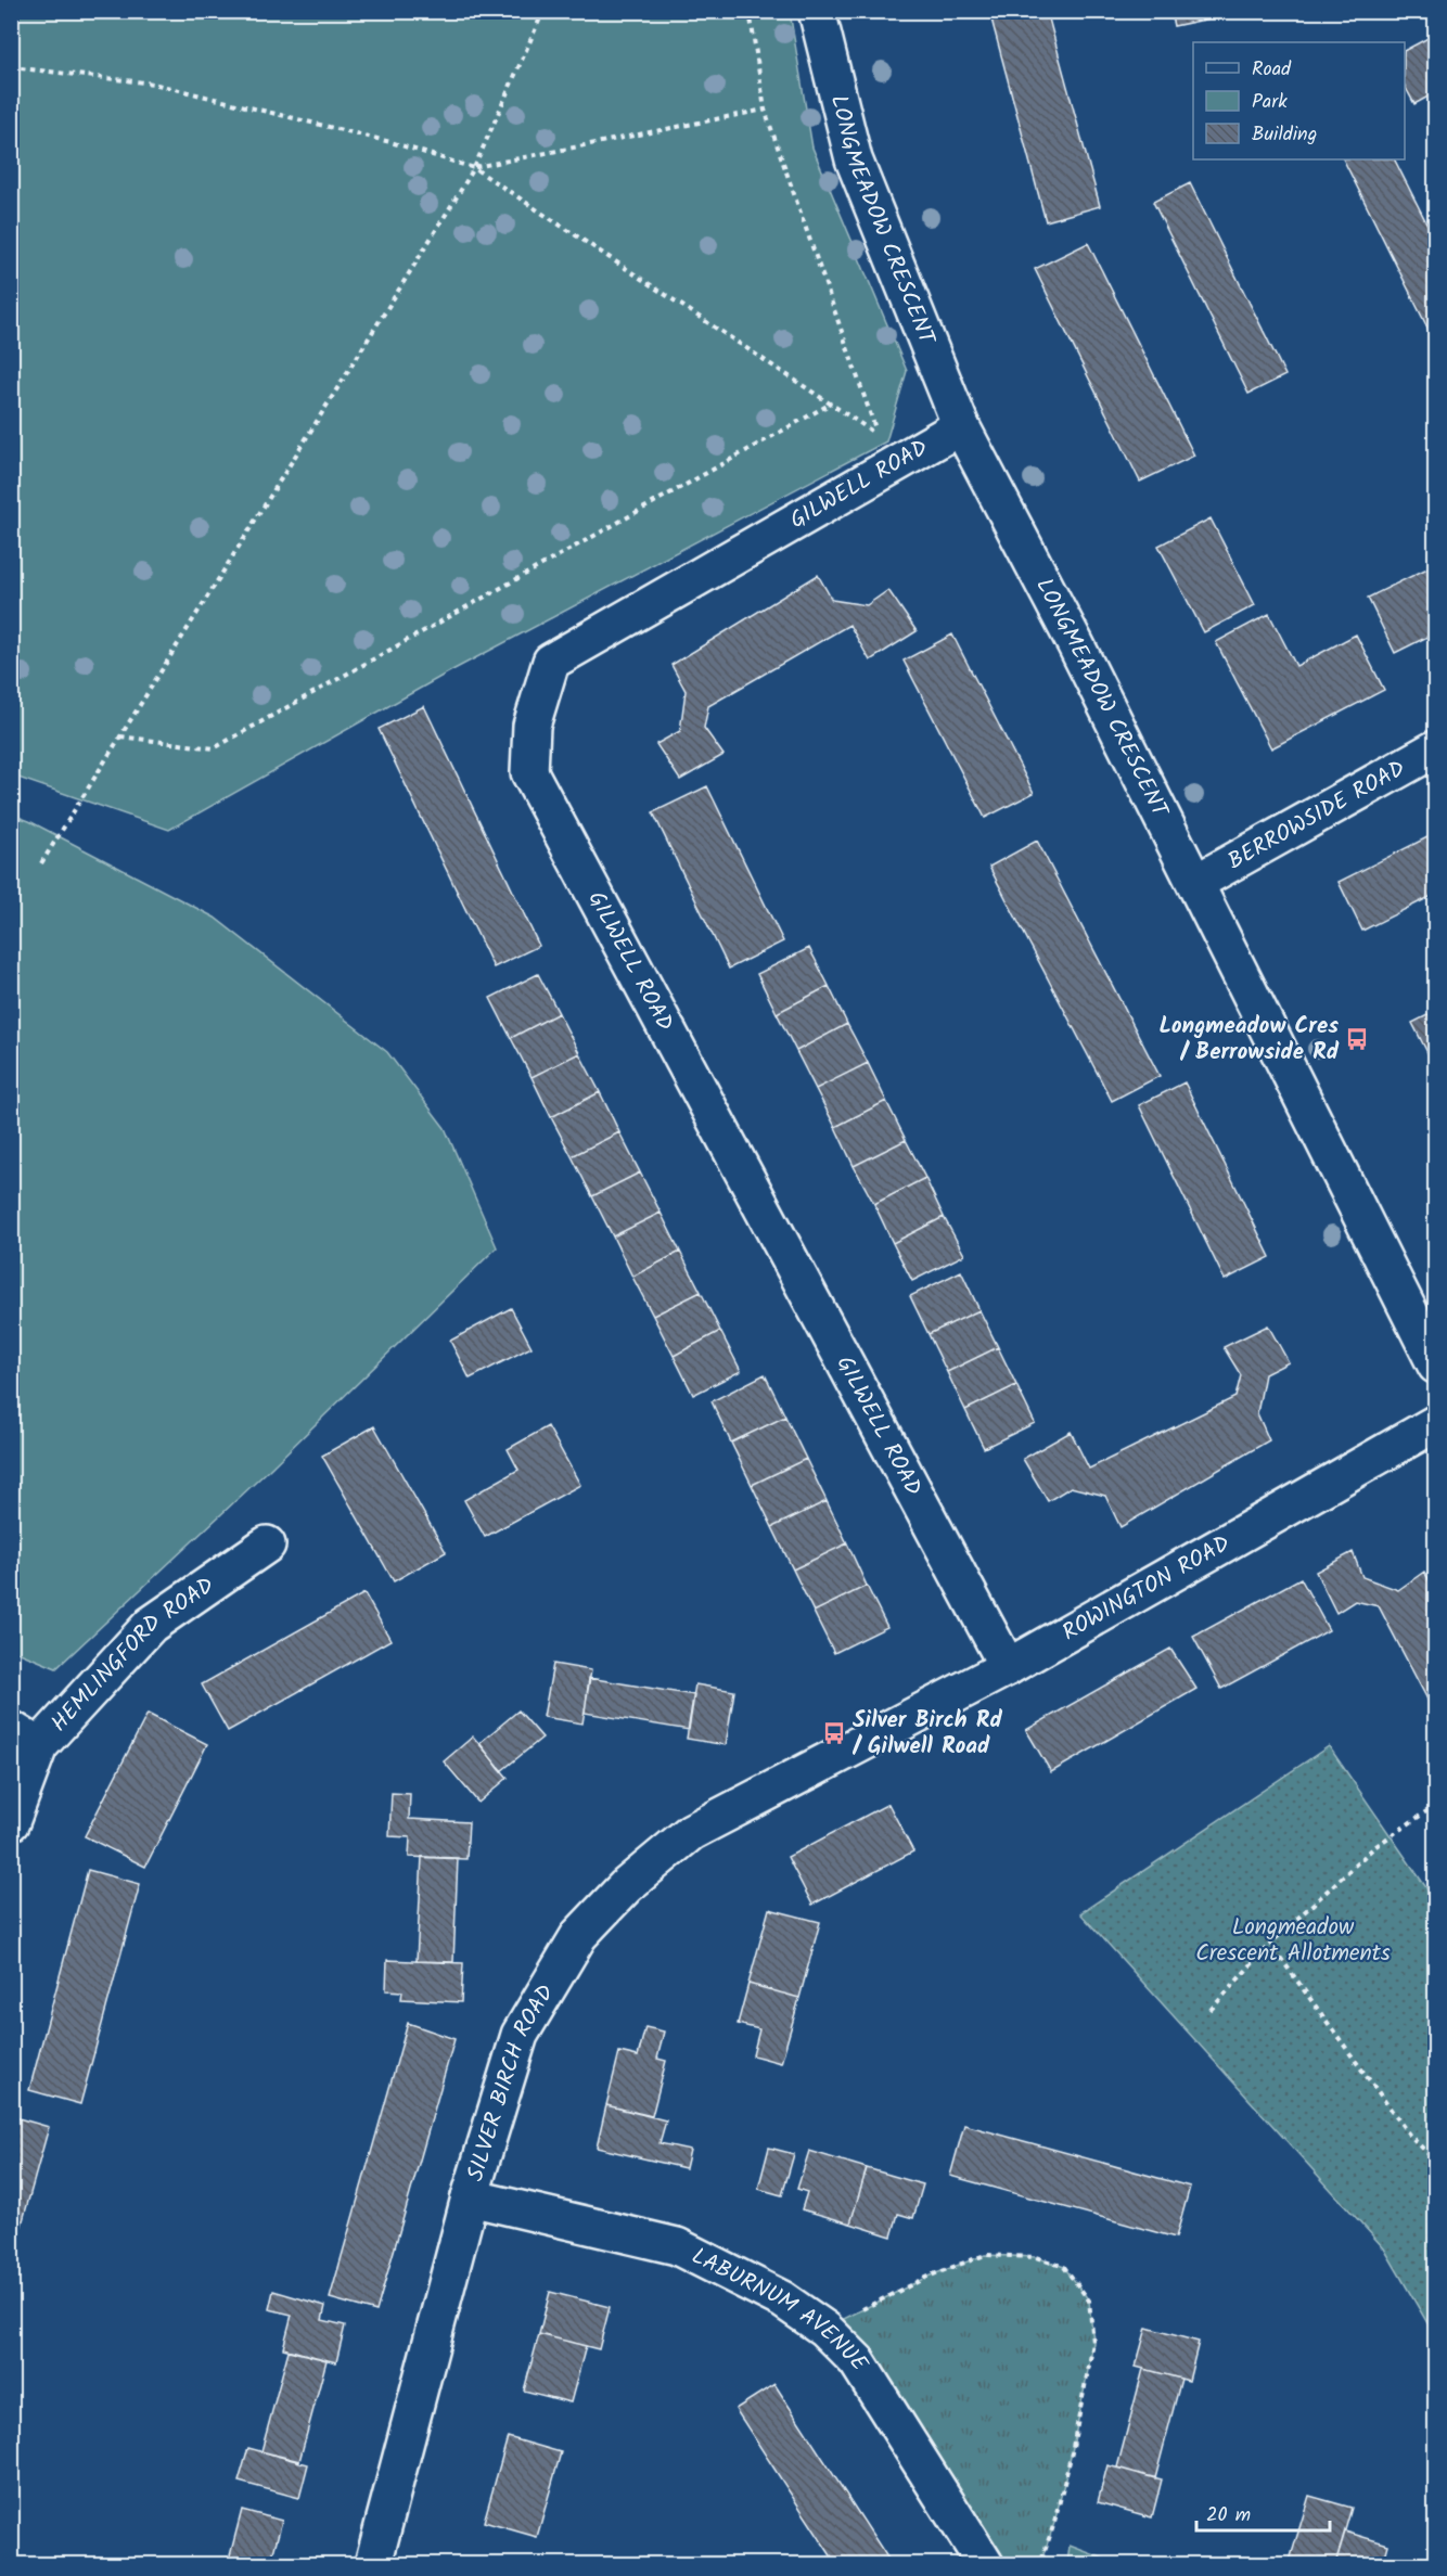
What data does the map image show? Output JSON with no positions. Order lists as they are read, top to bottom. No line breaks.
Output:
{"streets":{"street":["LONGMEADOW CRESCENT","GILWELL ROAD","BERROWSIDE ROAD","ROWINGTON ROAD","HEMLINGFORD ROAD","SILVER BIRCH ROAD","LABURNUM AVENUE"]},"crossings":[["LONGMEADOW CRESCENT","GILWELL ROAD"],["LONGMEADOW CRESCENT","BERROWSIDE ROAD"],["GILWELL ROAD","ROWINGTON ROAD"],["ROWINGTON ROAD","SILVER BIRCH ROAD"],["SILVER BIRCH ROAD","LABURNUM AVENUE"]],"parks":["Longmeadow Crescent Allotments"],"places":{"bus stop":["Longmeadow Cres / Berrowside Rd","Silver Birch Rd / Gilwell Road"]},"legend":["Road","Park","Building"],"scale_bar":"20 m"}
